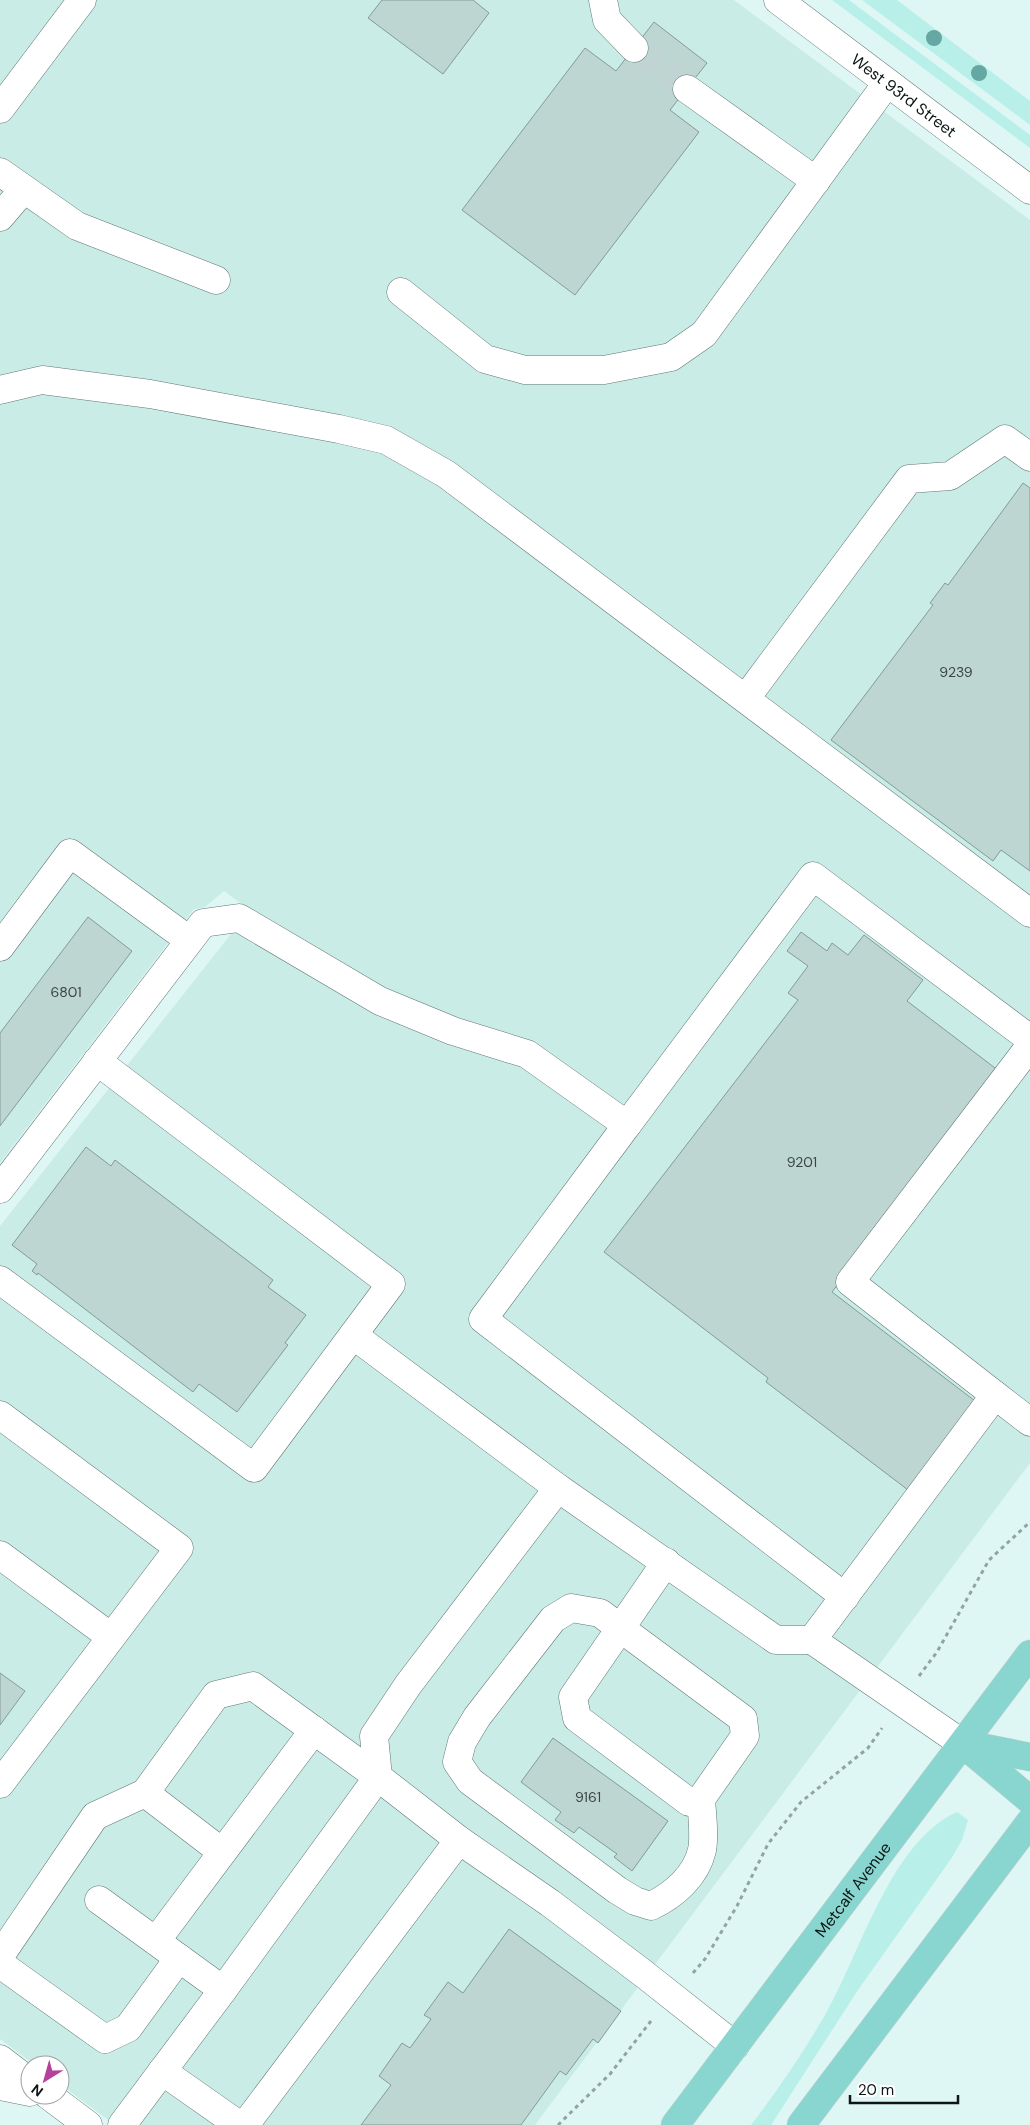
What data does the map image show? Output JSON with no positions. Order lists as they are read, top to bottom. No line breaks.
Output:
{"streets":{"main road":["Metcalf Avenue"],"street":["West 93rd Street"]},"house_numbers":["9239","6801","9201","9161"],"scale_bar":"20 m","north":"bottom left"}
